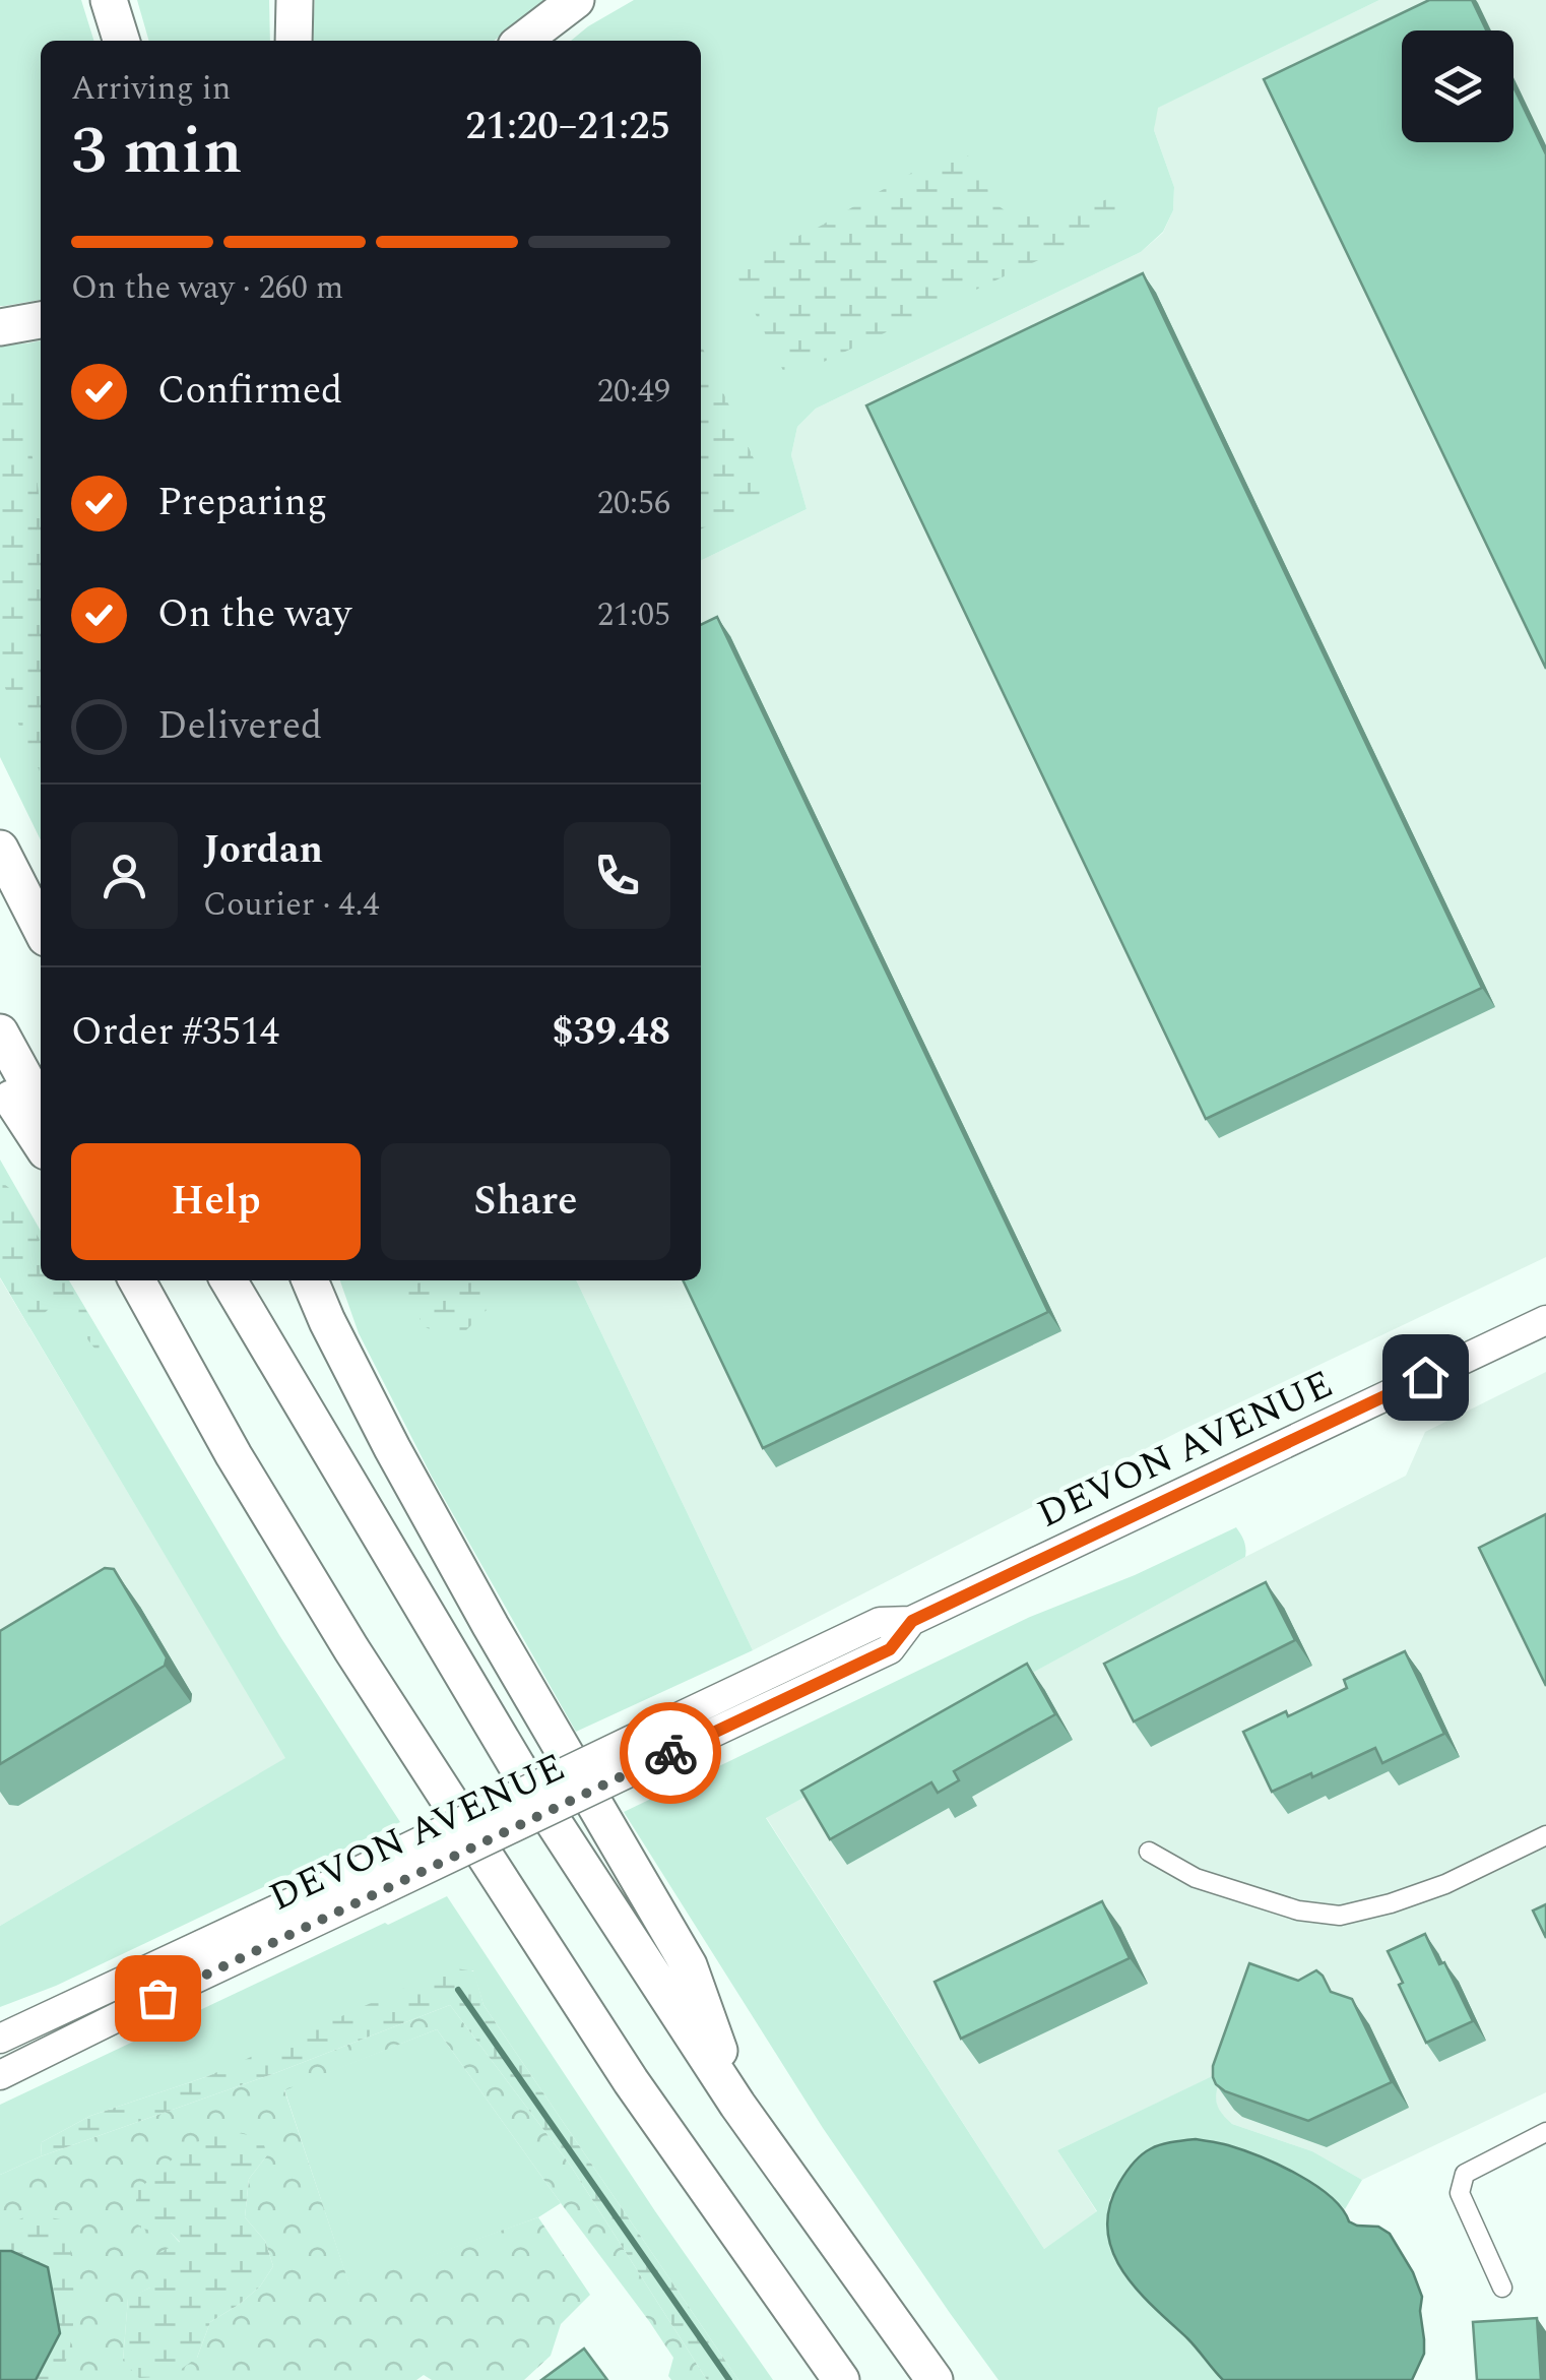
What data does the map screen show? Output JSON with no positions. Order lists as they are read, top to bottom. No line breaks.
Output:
{"streets":{"main road":["DEVON AVENUE"]},"page":{"heading":["3 min","Arriving in","21:20–21:25"],"panel":["Jordan","Courier · 4.4","Order #3514","$39.48"],"bar":"On the way · 260 m","list":[["Confirmed","20:49"],["Preparing","20:56"],["On the way","21:05"],"Delivered"],"buttons":["Help","Share"]}}
